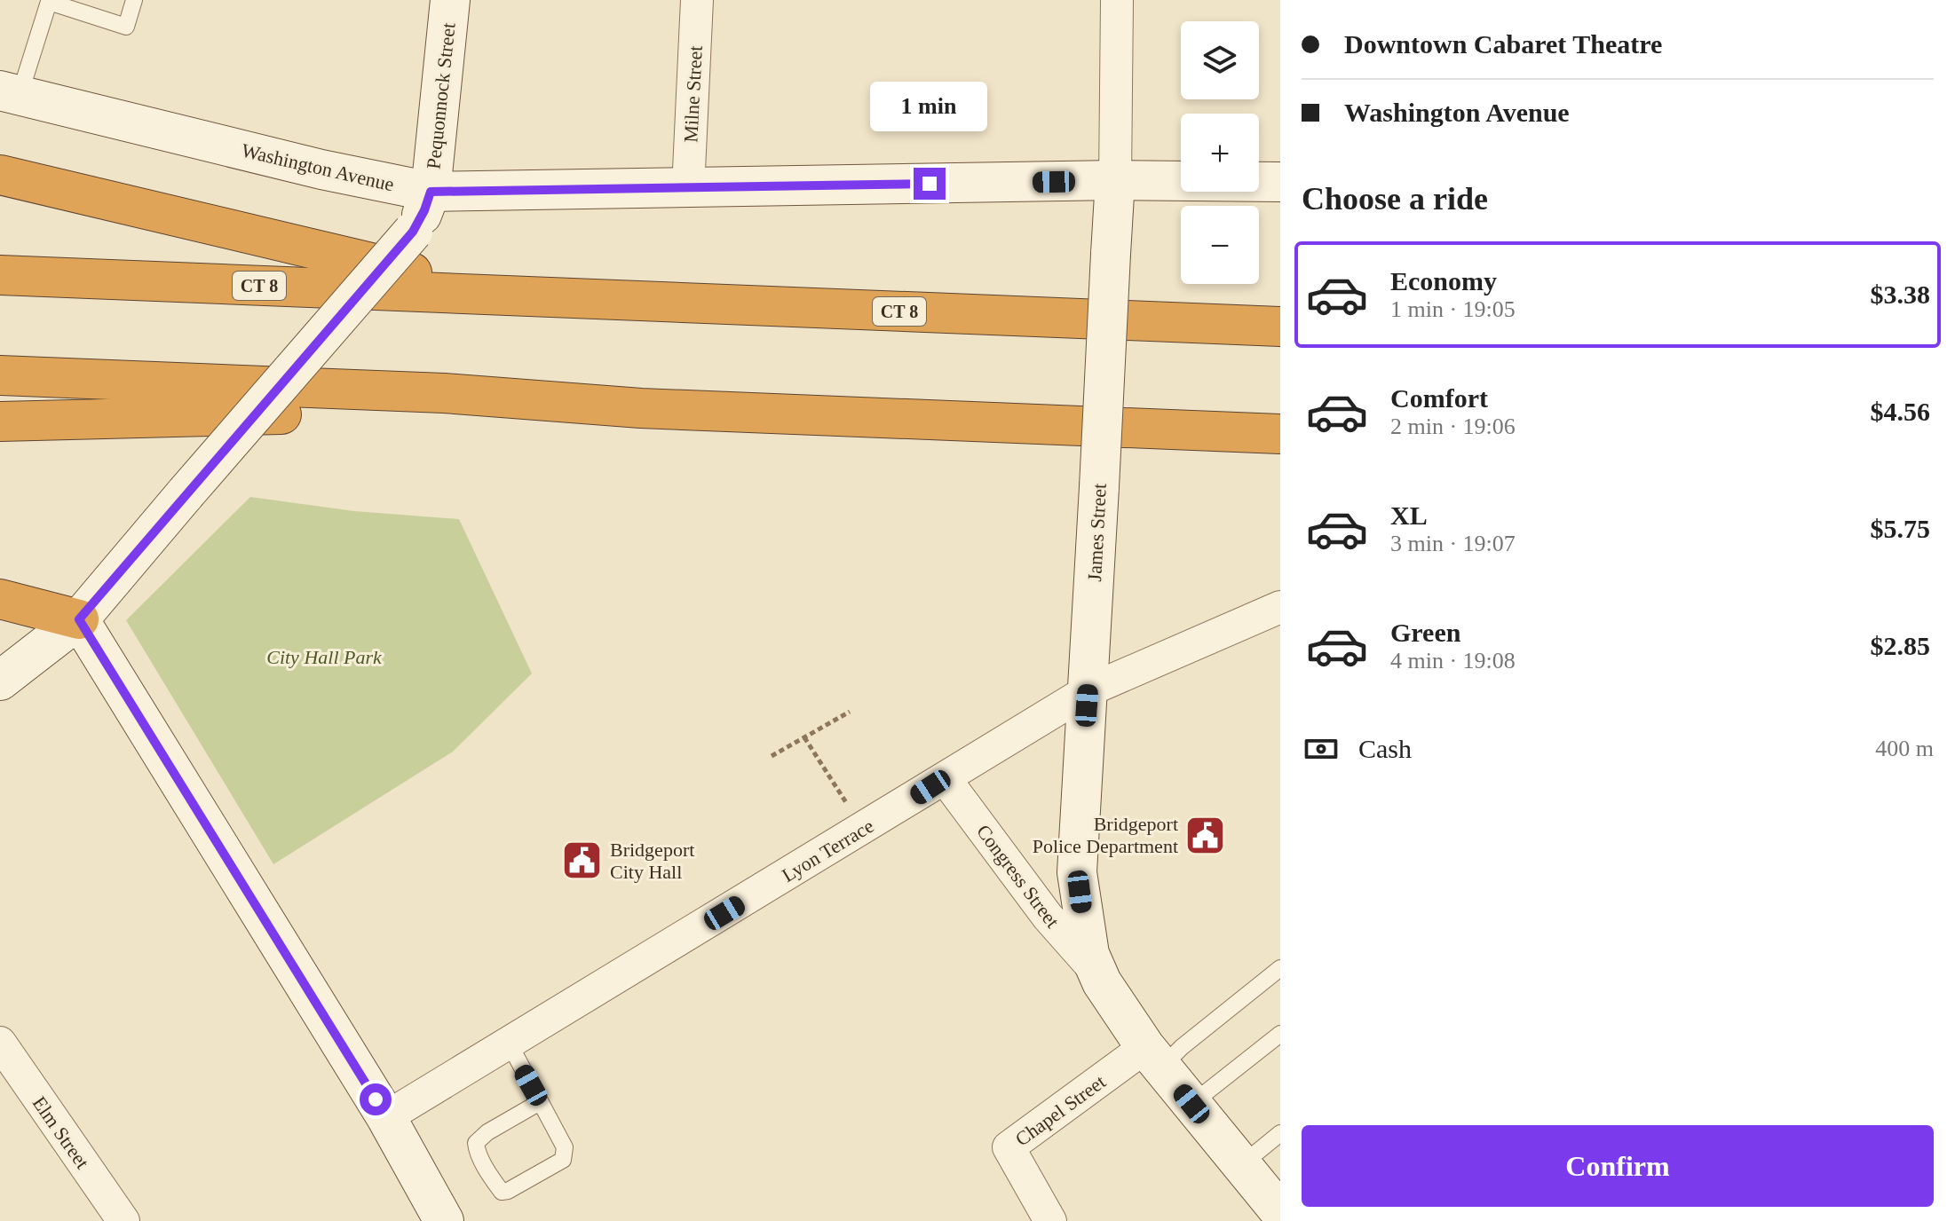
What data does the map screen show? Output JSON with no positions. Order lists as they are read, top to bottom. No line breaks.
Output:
{"streets":{"highway":["CT 8"],"street":["Milne Street","Pequonnock Street","Washington Avenue","James Street","Lyon Terrace","Congress Street","Chapel Street","Elm Street"]},"crossings":[["Milne Street","Washington Avenue"],["Pequonnock Street","Washington Avenue"],["Washington Avenue","James Street"],["James Street","Lyon Terrace"],["James Street","Congress Street"],["James Street","Chapel Street"],["Lyon Terrace","Congress Street"]],"parks":["City Hall Park"],"places":{"public building":["Bridgeport Police Department","Bridgeport City Hall"]},"page":{"banner":["Downtown Cabaret Theatre","Washington Avenue"],"map_buttons":["+","−"],"bubble":"1 min","heading":"Choose a ride","list":[{"name":"Economy","note":"1 min · 19:05","value":"$3.38"},{"name":"Comfort","note":"2 min · 19:06","value":"$4.56"},{"name":"XL","note":"3 min · 19:07","value":"$5.75"},{"name":"Green","note":"4 min · 19:08","value":"$2.85"}],"pay":["Cash","400 m"],"buttons":"Confirm"}}
